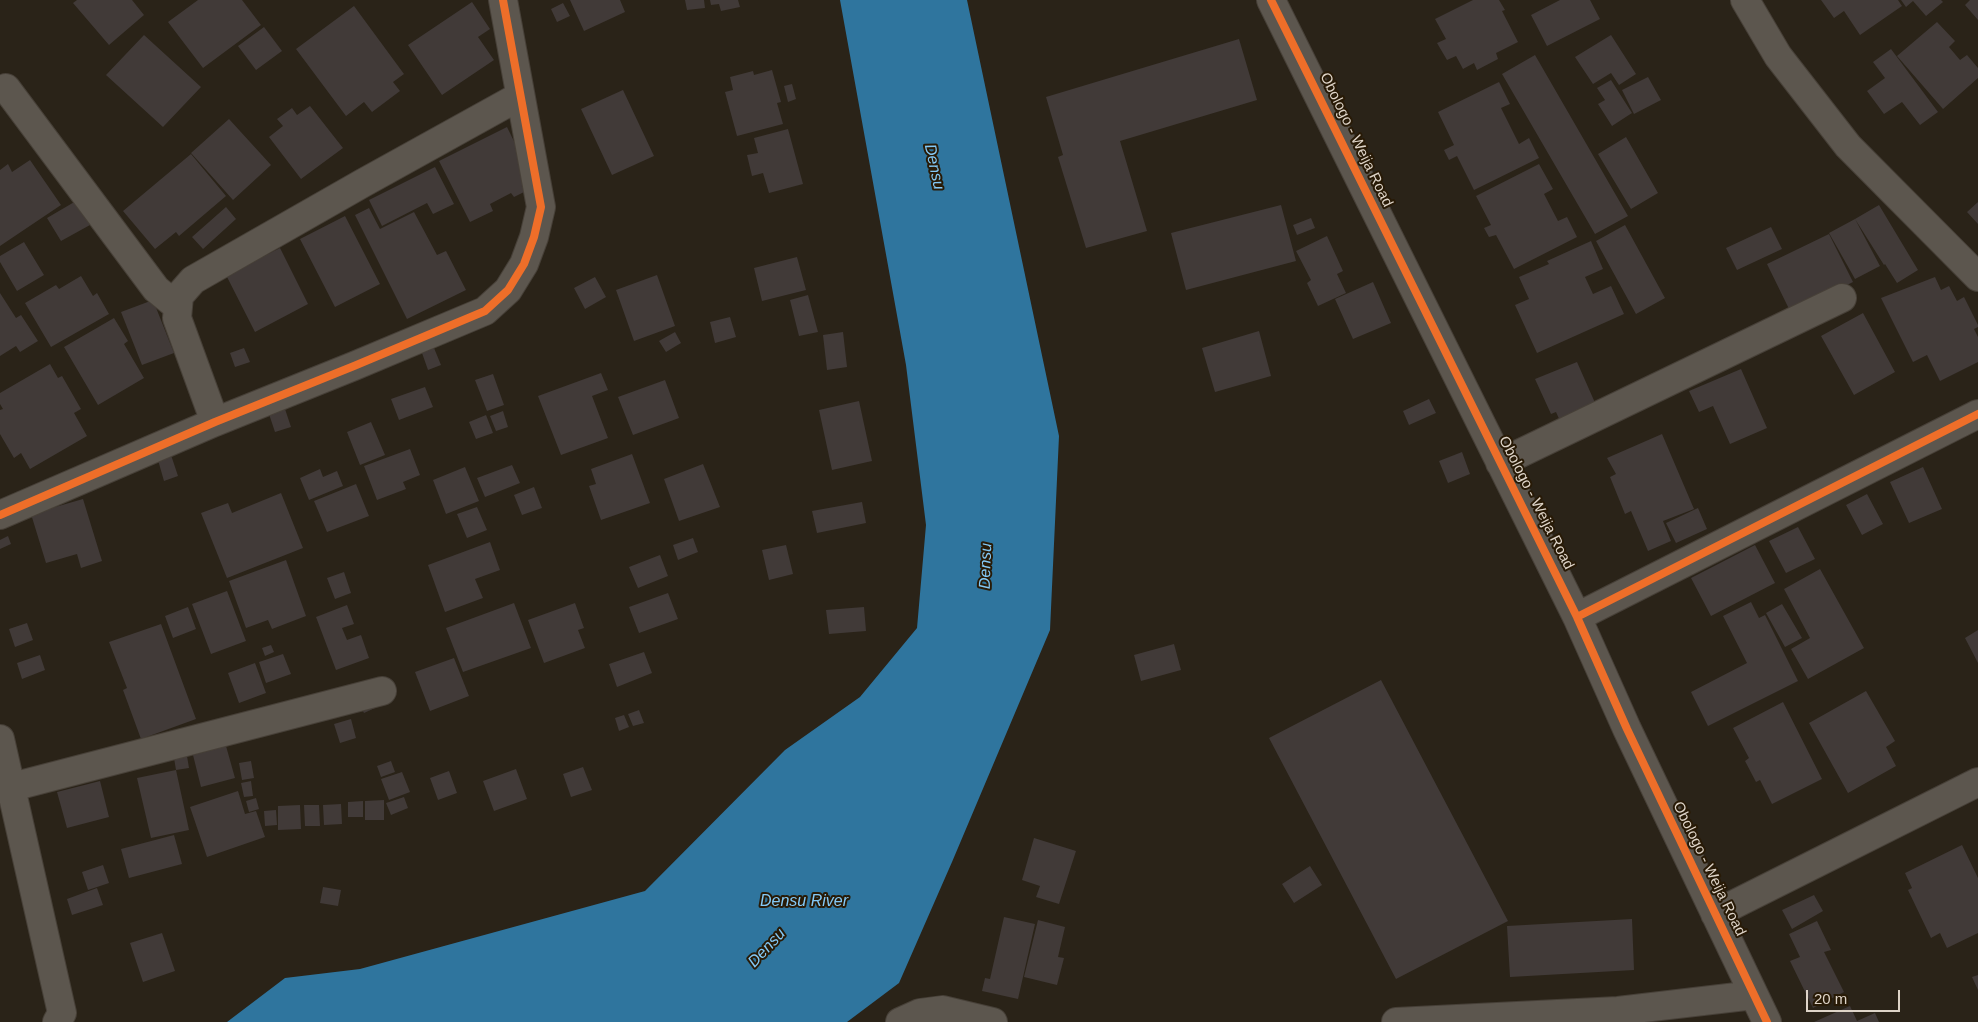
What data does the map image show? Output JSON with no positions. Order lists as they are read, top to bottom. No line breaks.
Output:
{"streets":{"street":["Obologo - Weija Road"]},"water":["Densu","Densu River"],"scale_bar":"20 m"}
